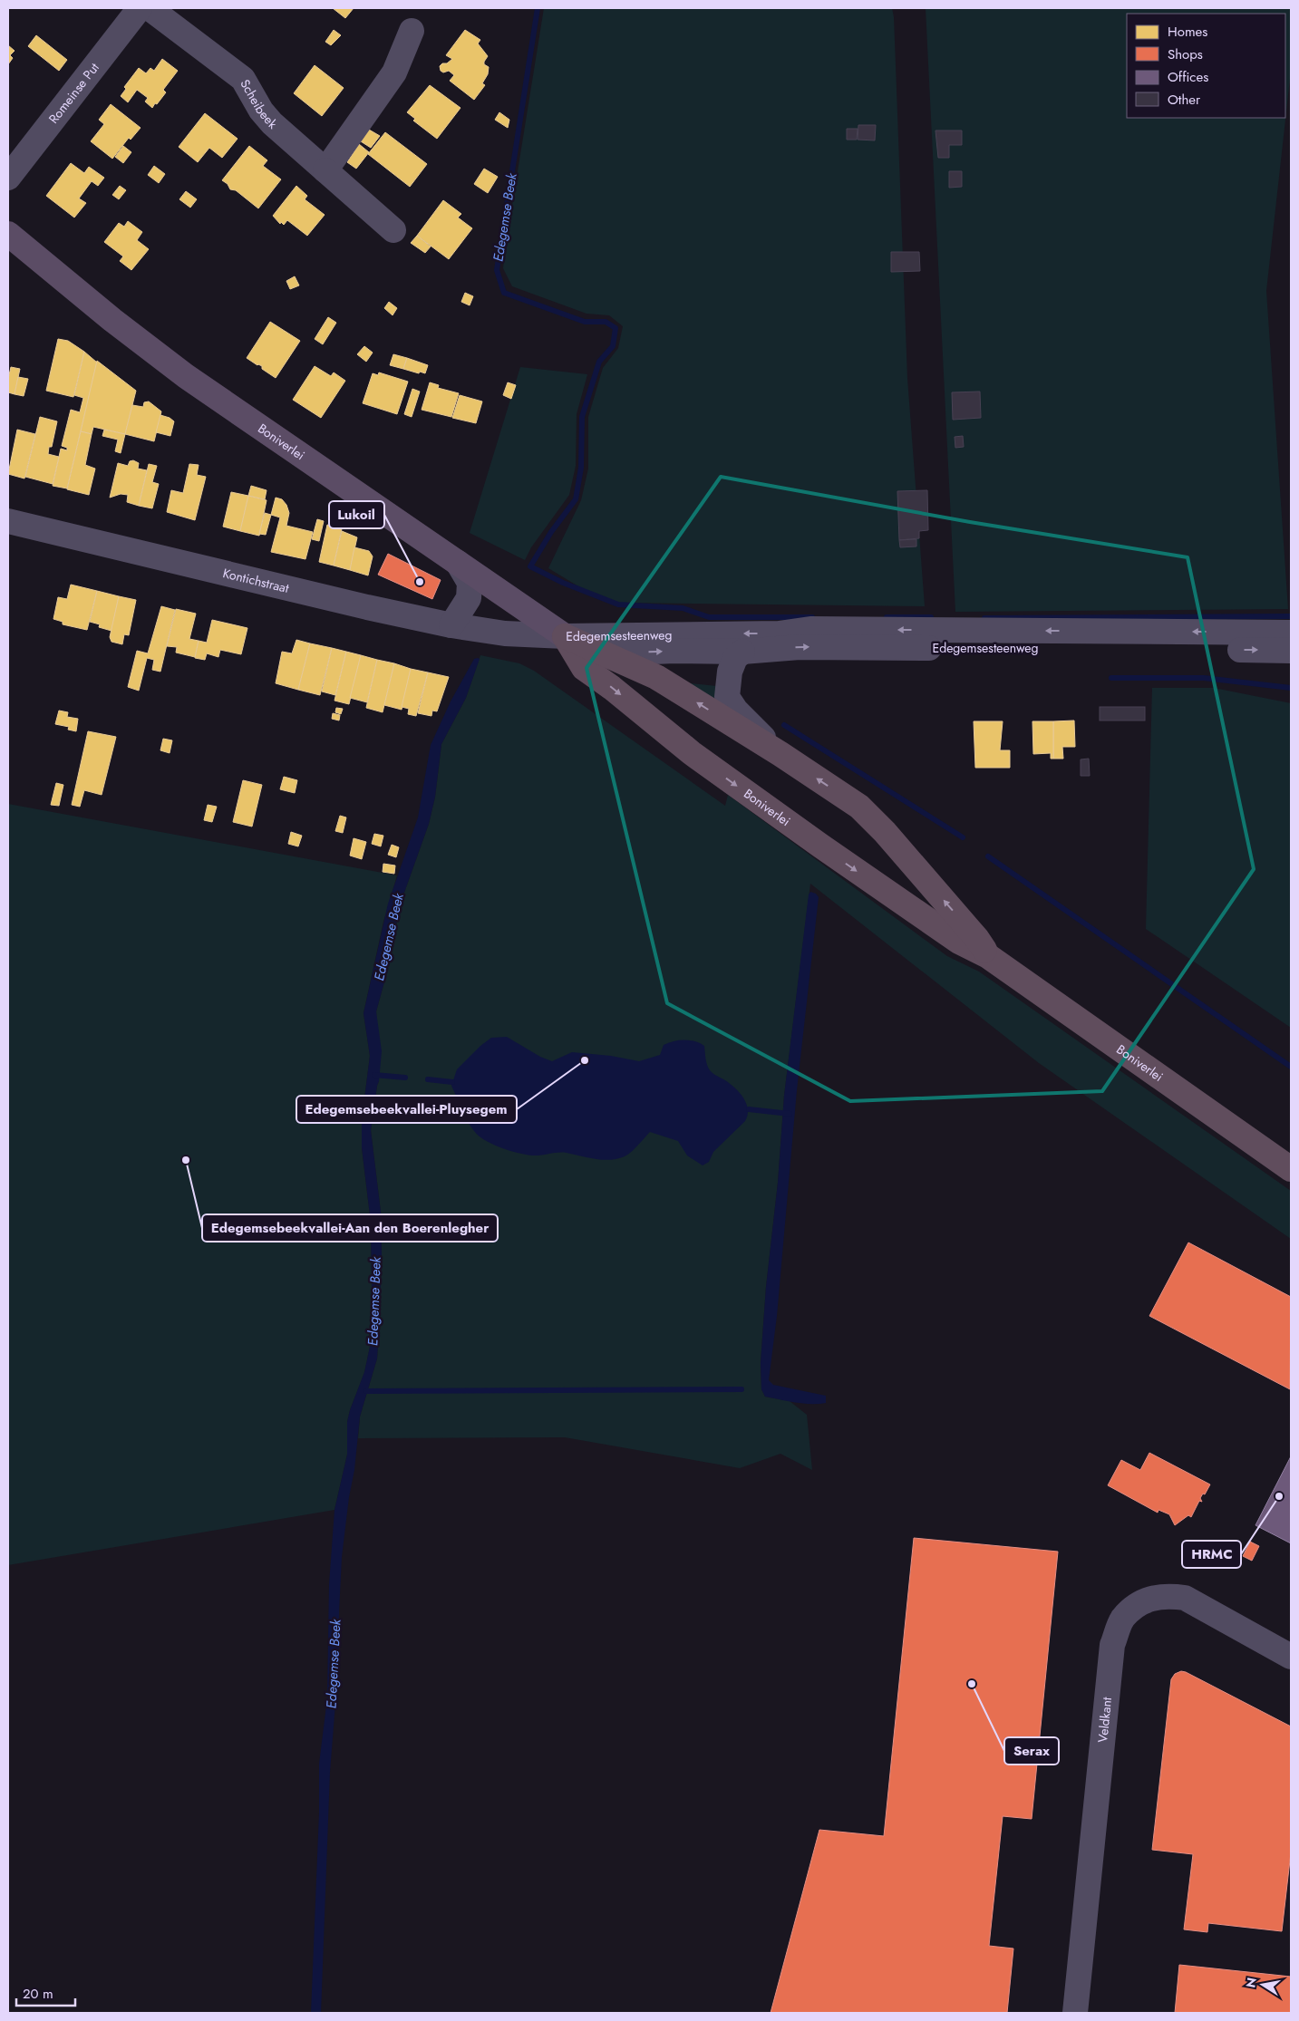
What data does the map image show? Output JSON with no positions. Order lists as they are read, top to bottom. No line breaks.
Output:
{"streets":{"highway":["Boniverlei"],"street":["Romeinse Put","Scheibeek","Kontichstraat","Edegemsesteenweg","Veldkant"]},"crossings":[["Boniverlei","Kontichstraat"],["Boniverlei","Edegemsesteenweg"],["Kontichstraat","Edegemsesteenweg"]],"water":["Edegemse Beek"],"places":["Lukoil","Edegemsebeekvallei-Pluysegem","Edegemsebeekvallei-Aan den Boerenlegher","HRMC","Serax"],"legend":["Homes","Shops","Offices","Other"],"scale_bar":"20 m","north":"left"}
